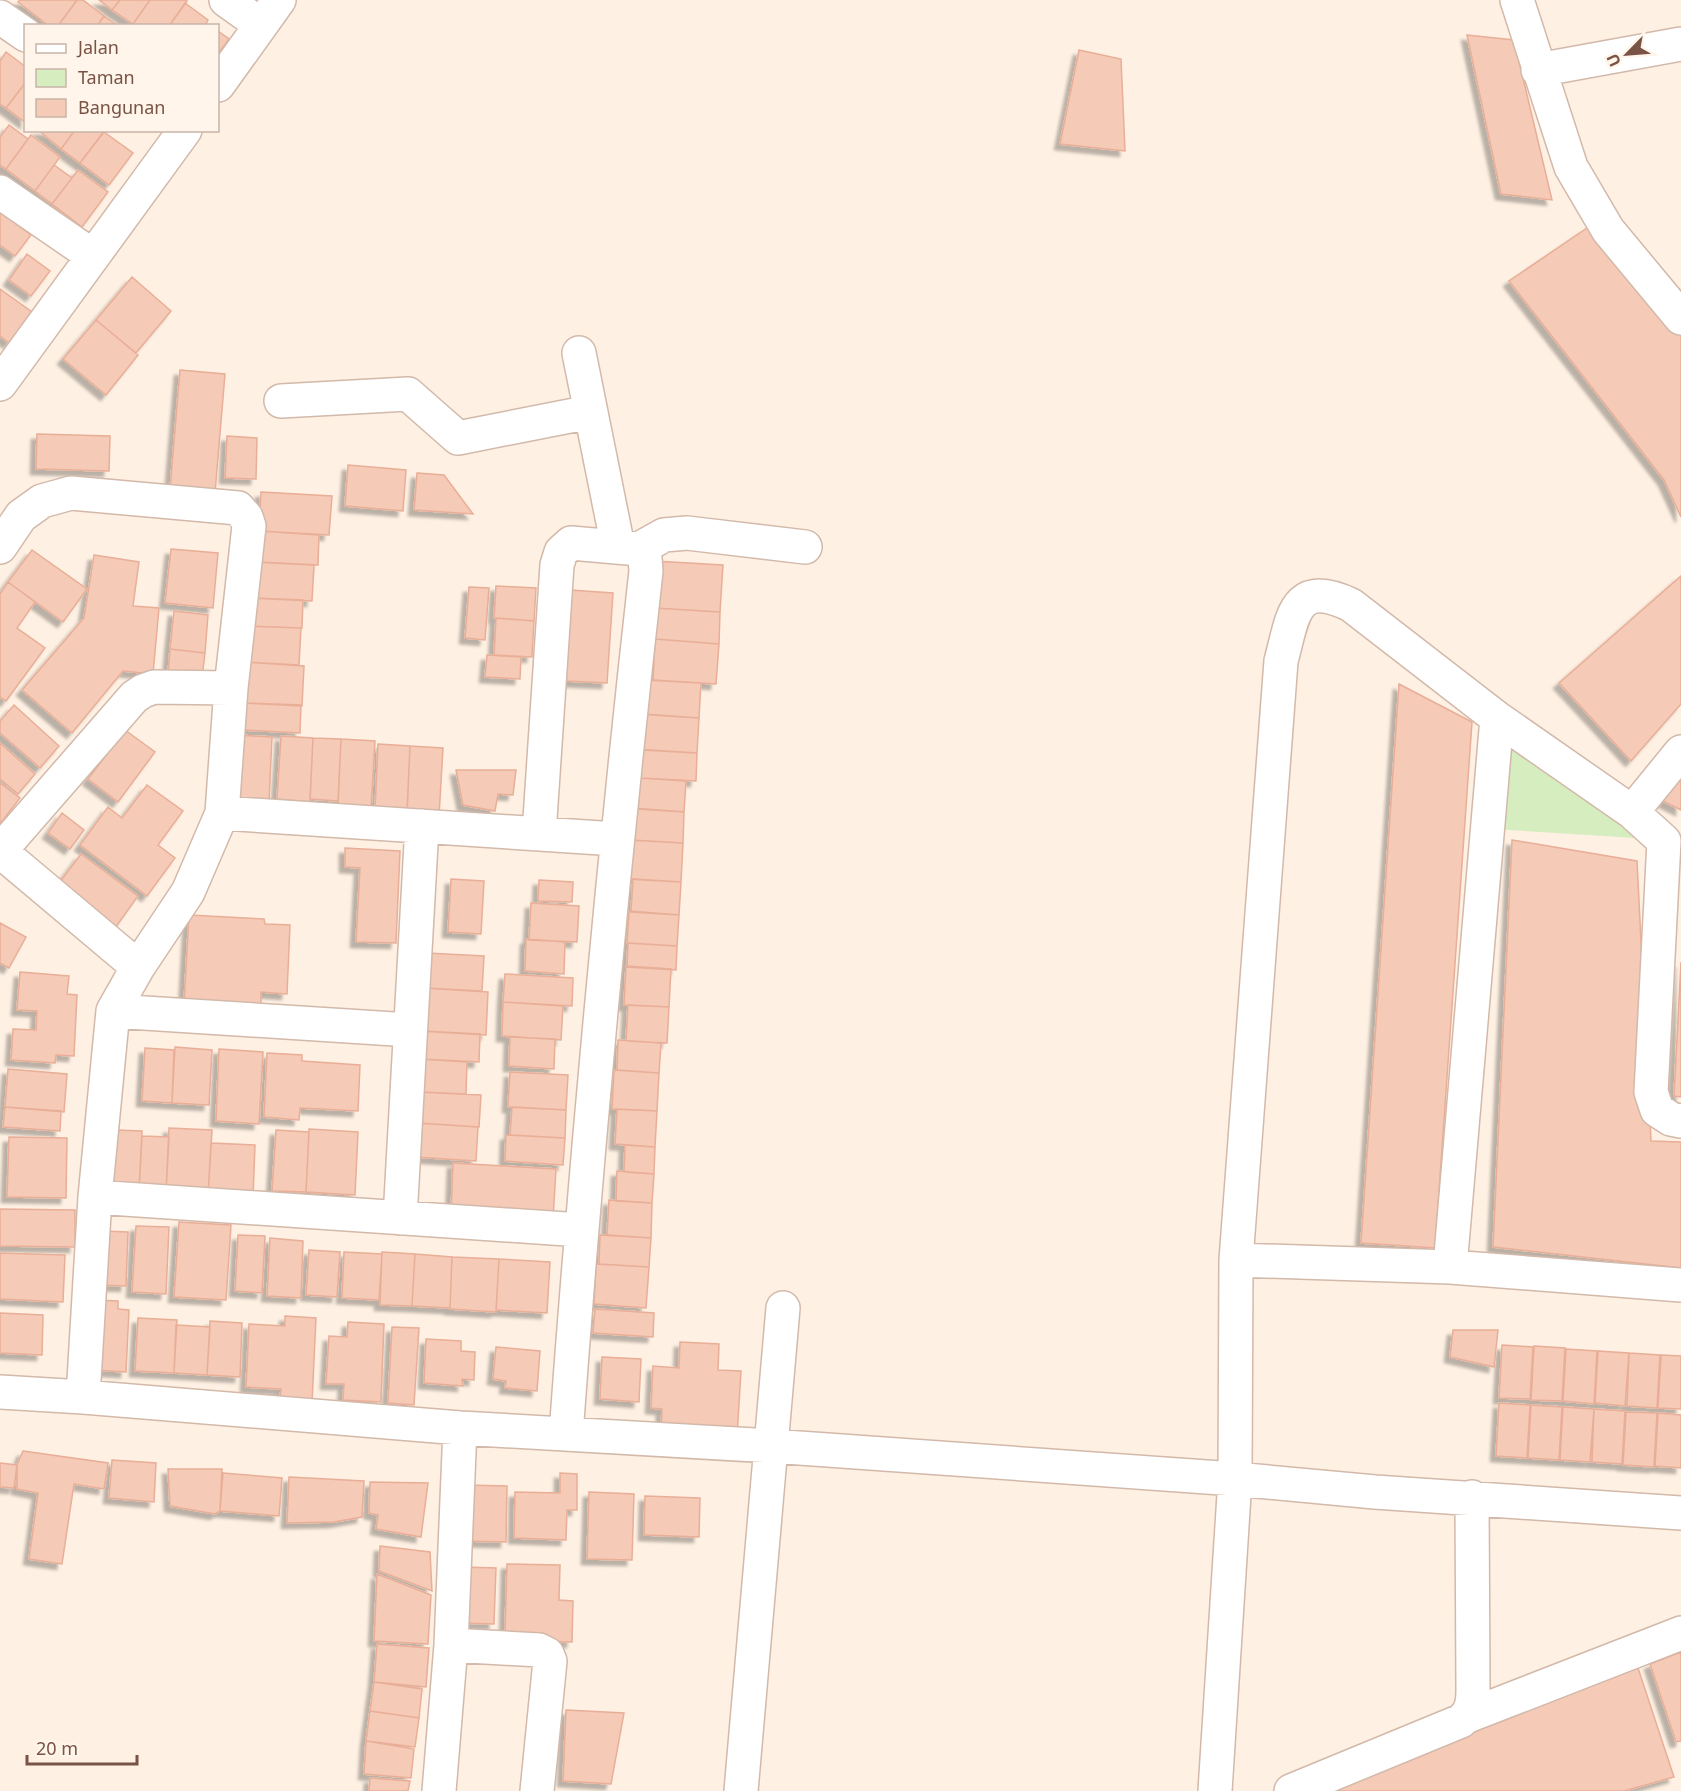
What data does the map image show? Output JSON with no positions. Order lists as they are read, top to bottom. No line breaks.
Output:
{"legend":["Jalan","Taman","Bangunan"],"scale_bar":"20 m","north":"bottom left"}
